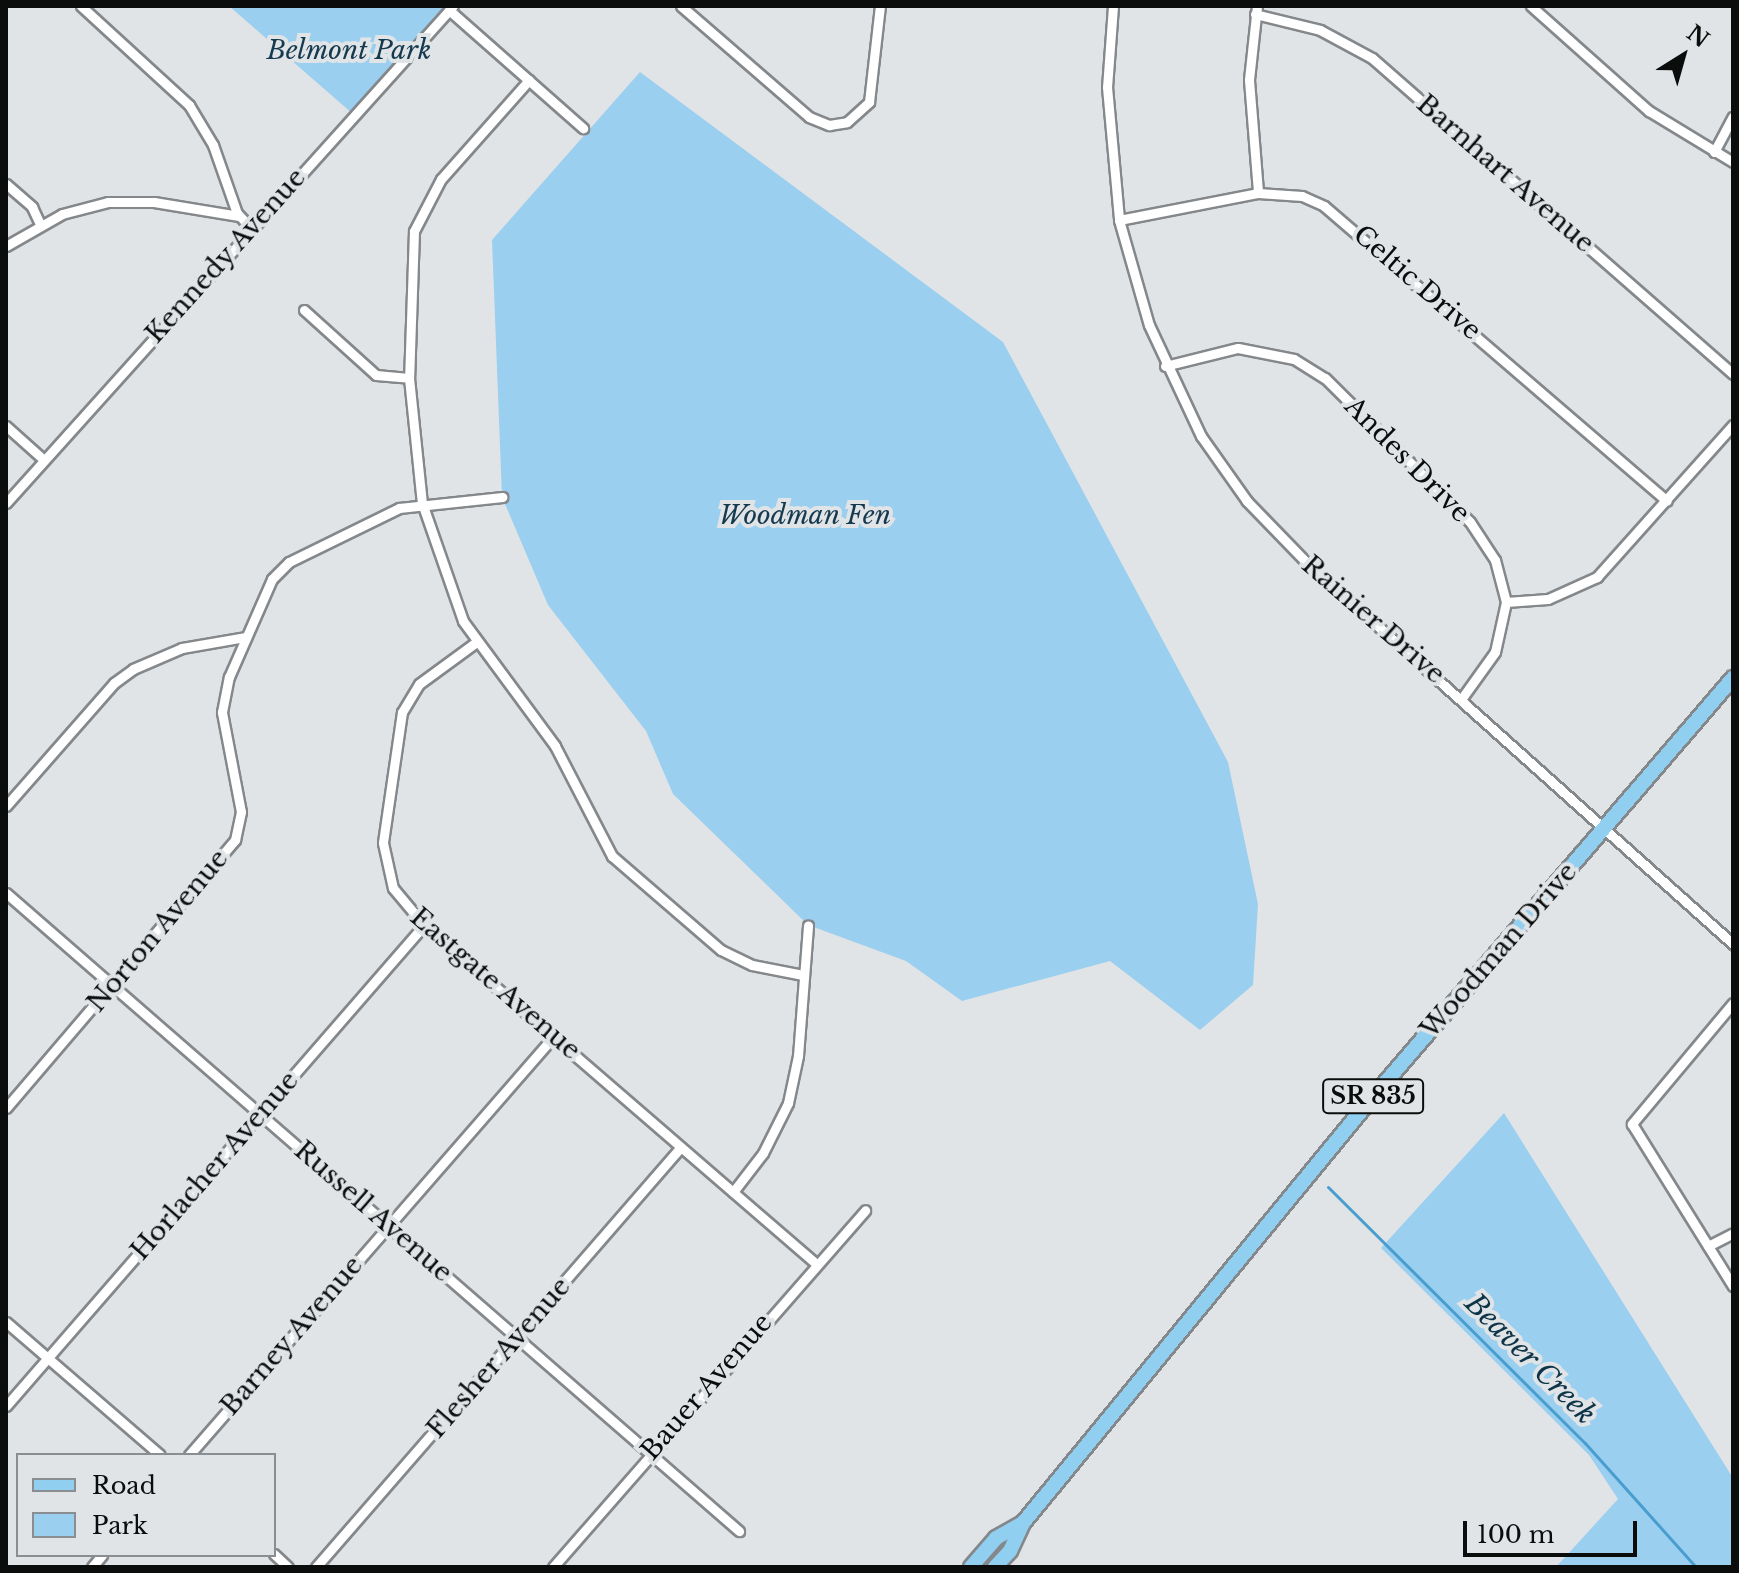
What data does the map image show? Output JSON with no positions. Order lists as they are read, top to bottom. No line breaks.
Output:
{"streets":{"main road":["Woodman Drive","SR 835"],"street":["Barnhart Avenue","Kennedy Avenue","Celtic Drive","Andes Drive","Rainier Drive","Norton Avenue","Eastgate Avenue","Horlacher Avenue","Russell Avenue","Barney Avenue","Flesher Avenue","Bauer Avenue"]},"crossings":[["Celtic Drive","Rainier Drive"],["Andes Drive","Rainier Drive"],["Rainier Drive","Woodman Drive"],["Norton Avenue","Russell Avenue"],["Eastgate Avenue","Horlacher Avenue"],["Eastgate Avenue","Barney Avenue"],["Eastgate Avenue","Flesher Avenue"],["Eastgate Avenue","Bauer Avenue"],["Horlacher Avenue","Russell Avenue"],["Russell Avenue","Barney Avenue"],["Russell Avenue","Flesher Avenue"],["Russell Avenue","Bauer Avenue"]],"water":["Beaver Creek"],"parks":["Belmont Park","Woodman Fen"],"legend":["Road","Park"],"scale_bar":"100 m","north":"top right"}
